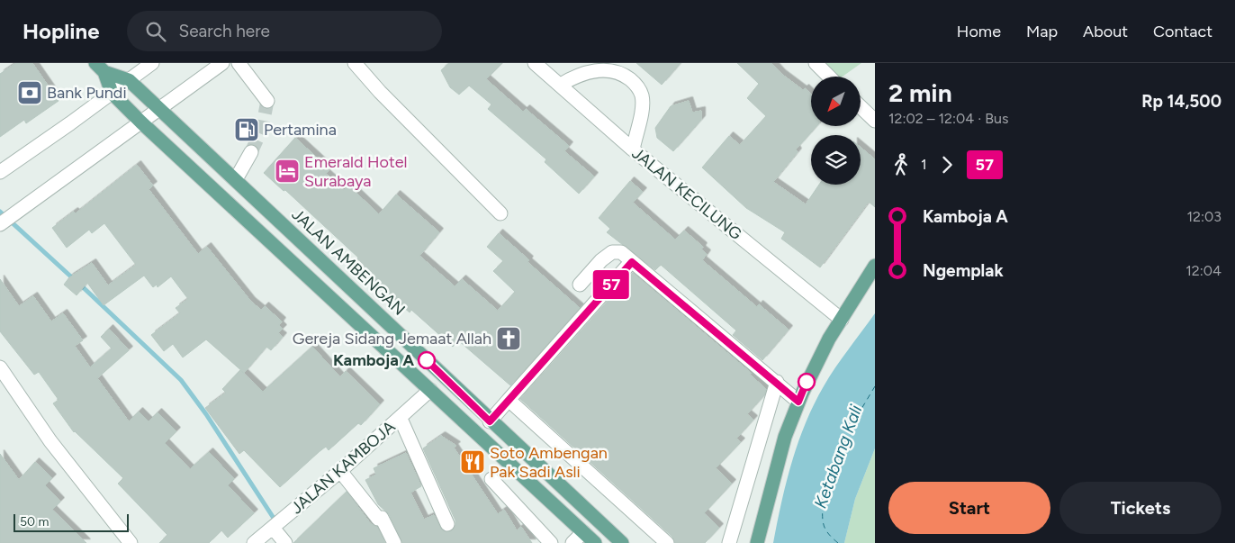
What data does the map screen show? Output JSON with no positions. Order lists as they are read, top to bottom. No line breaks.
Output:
{"streets":{"main road":["JALAN AMBENGAN"],"street":["JALAN KECILUNG","JALAN KAMBOJA"]},"crossings":[["JALAN AMBENGAN","JALAN KAMBOJA"]],"water":["Ketabang Kali"],"places":{"bank":["Bank Pundi"],"fuel station":["Pertamina"],"hotel":["Emerald Hotel Surabaya"],"church":["Gereja Sidang Jemaat Allah"],"other":["Kamboja A"],"restaurant":["Soto Ambengan Pak Sadi Asli"]},"lines":["bus line 57"],"scale_bar":"50 m","north":"bottom left","page":{"header":"Hopline","search":"Search here","nav":["Home","Map","About","Contact"],"on_map":"57","heading":["2 min","12:02 – 12:04 · Bus","Rp 14,500"],"legs":["1","57"],"list":[{"name":"Kamboja A","value":"12:03"},{"name":"Ngemplak","value":"12:04"}],"buttons":["Start","Tickets"],"scale":"50 m"}}
